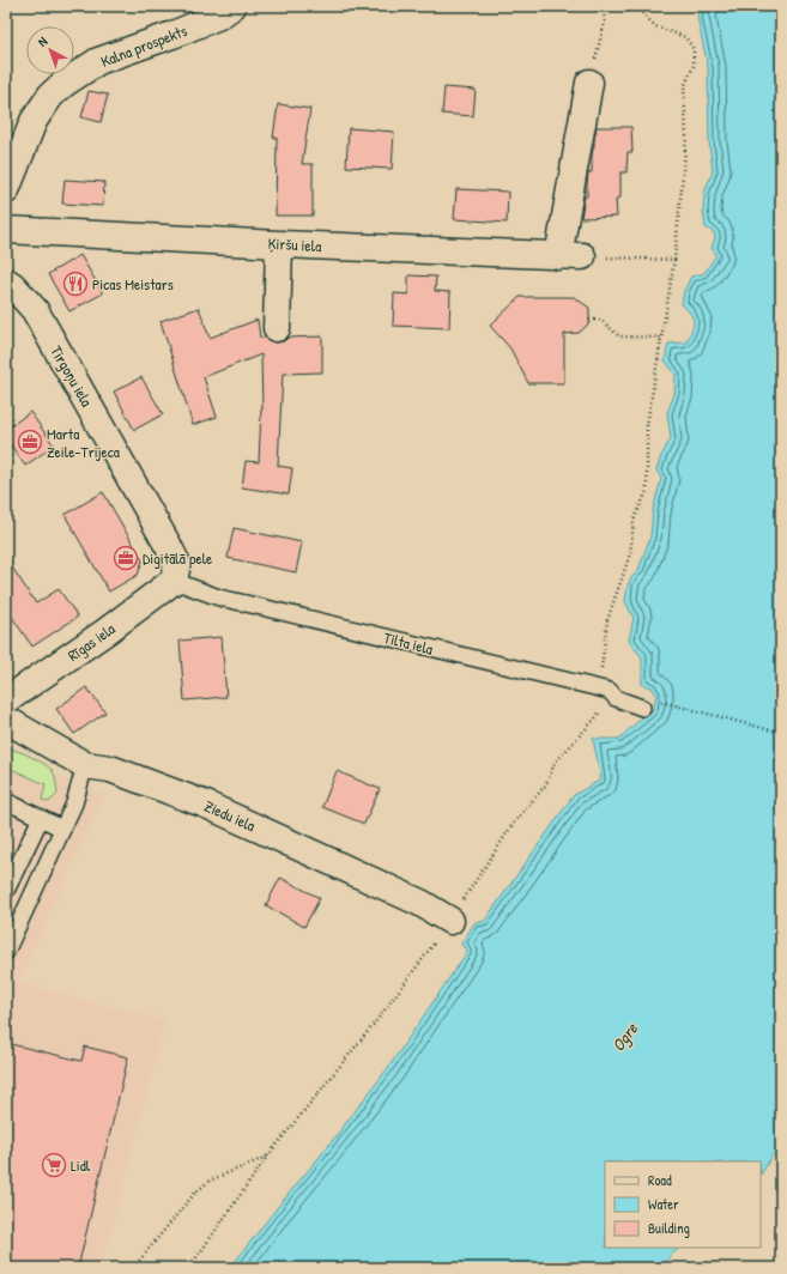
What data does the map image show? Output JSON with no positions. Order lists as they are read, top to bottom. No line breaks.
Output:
{"streets":{"street":["Kalna prospekts","Ķiršu iela","Tirgoņu iela","Rīgas iela","Ziedu iela"],"lane":["Tilta iela"]},"crossings":[["Tirgoņu iela","Rīgas iela"],["Tirgoņu iela","Tilta iela"],["Rīgas iela","Tilta iela"]],"water":["Ogre"],"places":{"restaurant":["Picas Meistars"],"office":["Marta Zeile-Trijeca","Digitālā pele"],"supermarket":["Lidl"]},"legend":["Road","Water","Building"],"north":"top left"}
